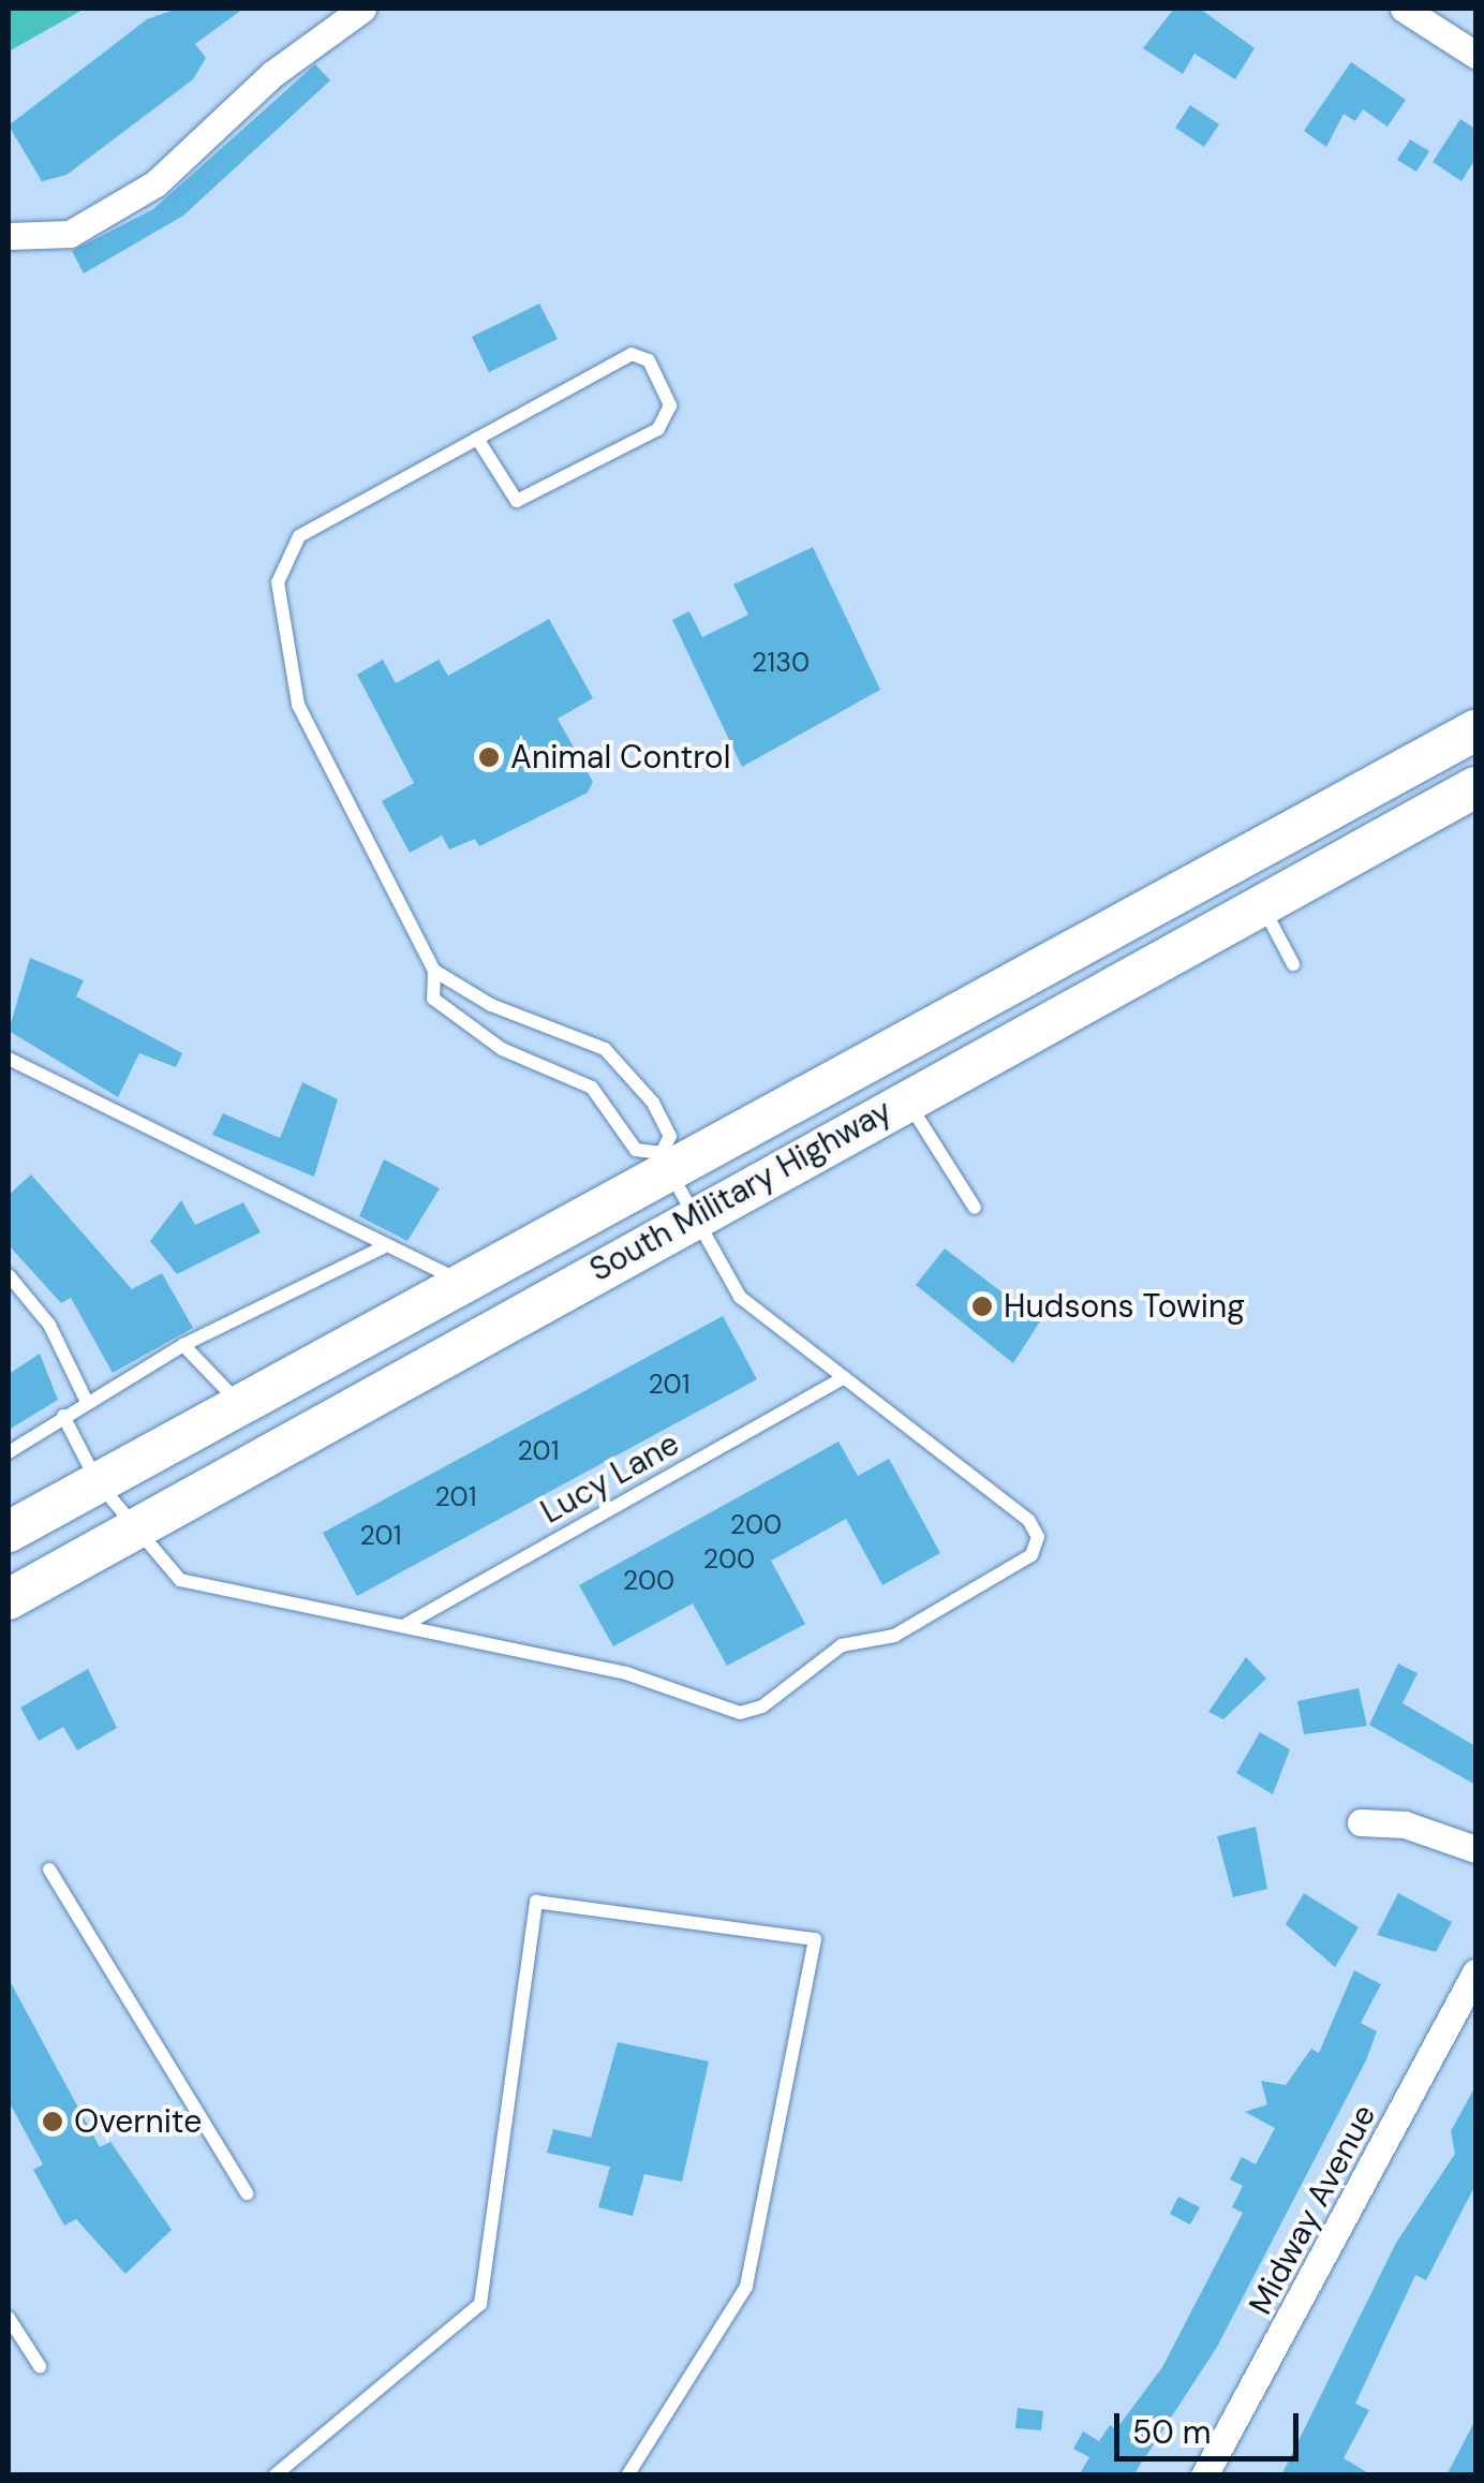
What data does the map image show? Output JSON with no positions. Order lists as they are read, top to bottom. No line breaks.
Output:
{"streets":{"main road":["South Military Highway"],"street":["Midway Avenue"],"lane":["Lucy Lane"]},"places":["Animal Control","Hudsons Towing","Overnite"],"house_numbers":["2130","201","201","201","200","201","200","200"],"scale_bar":"50 m"}
